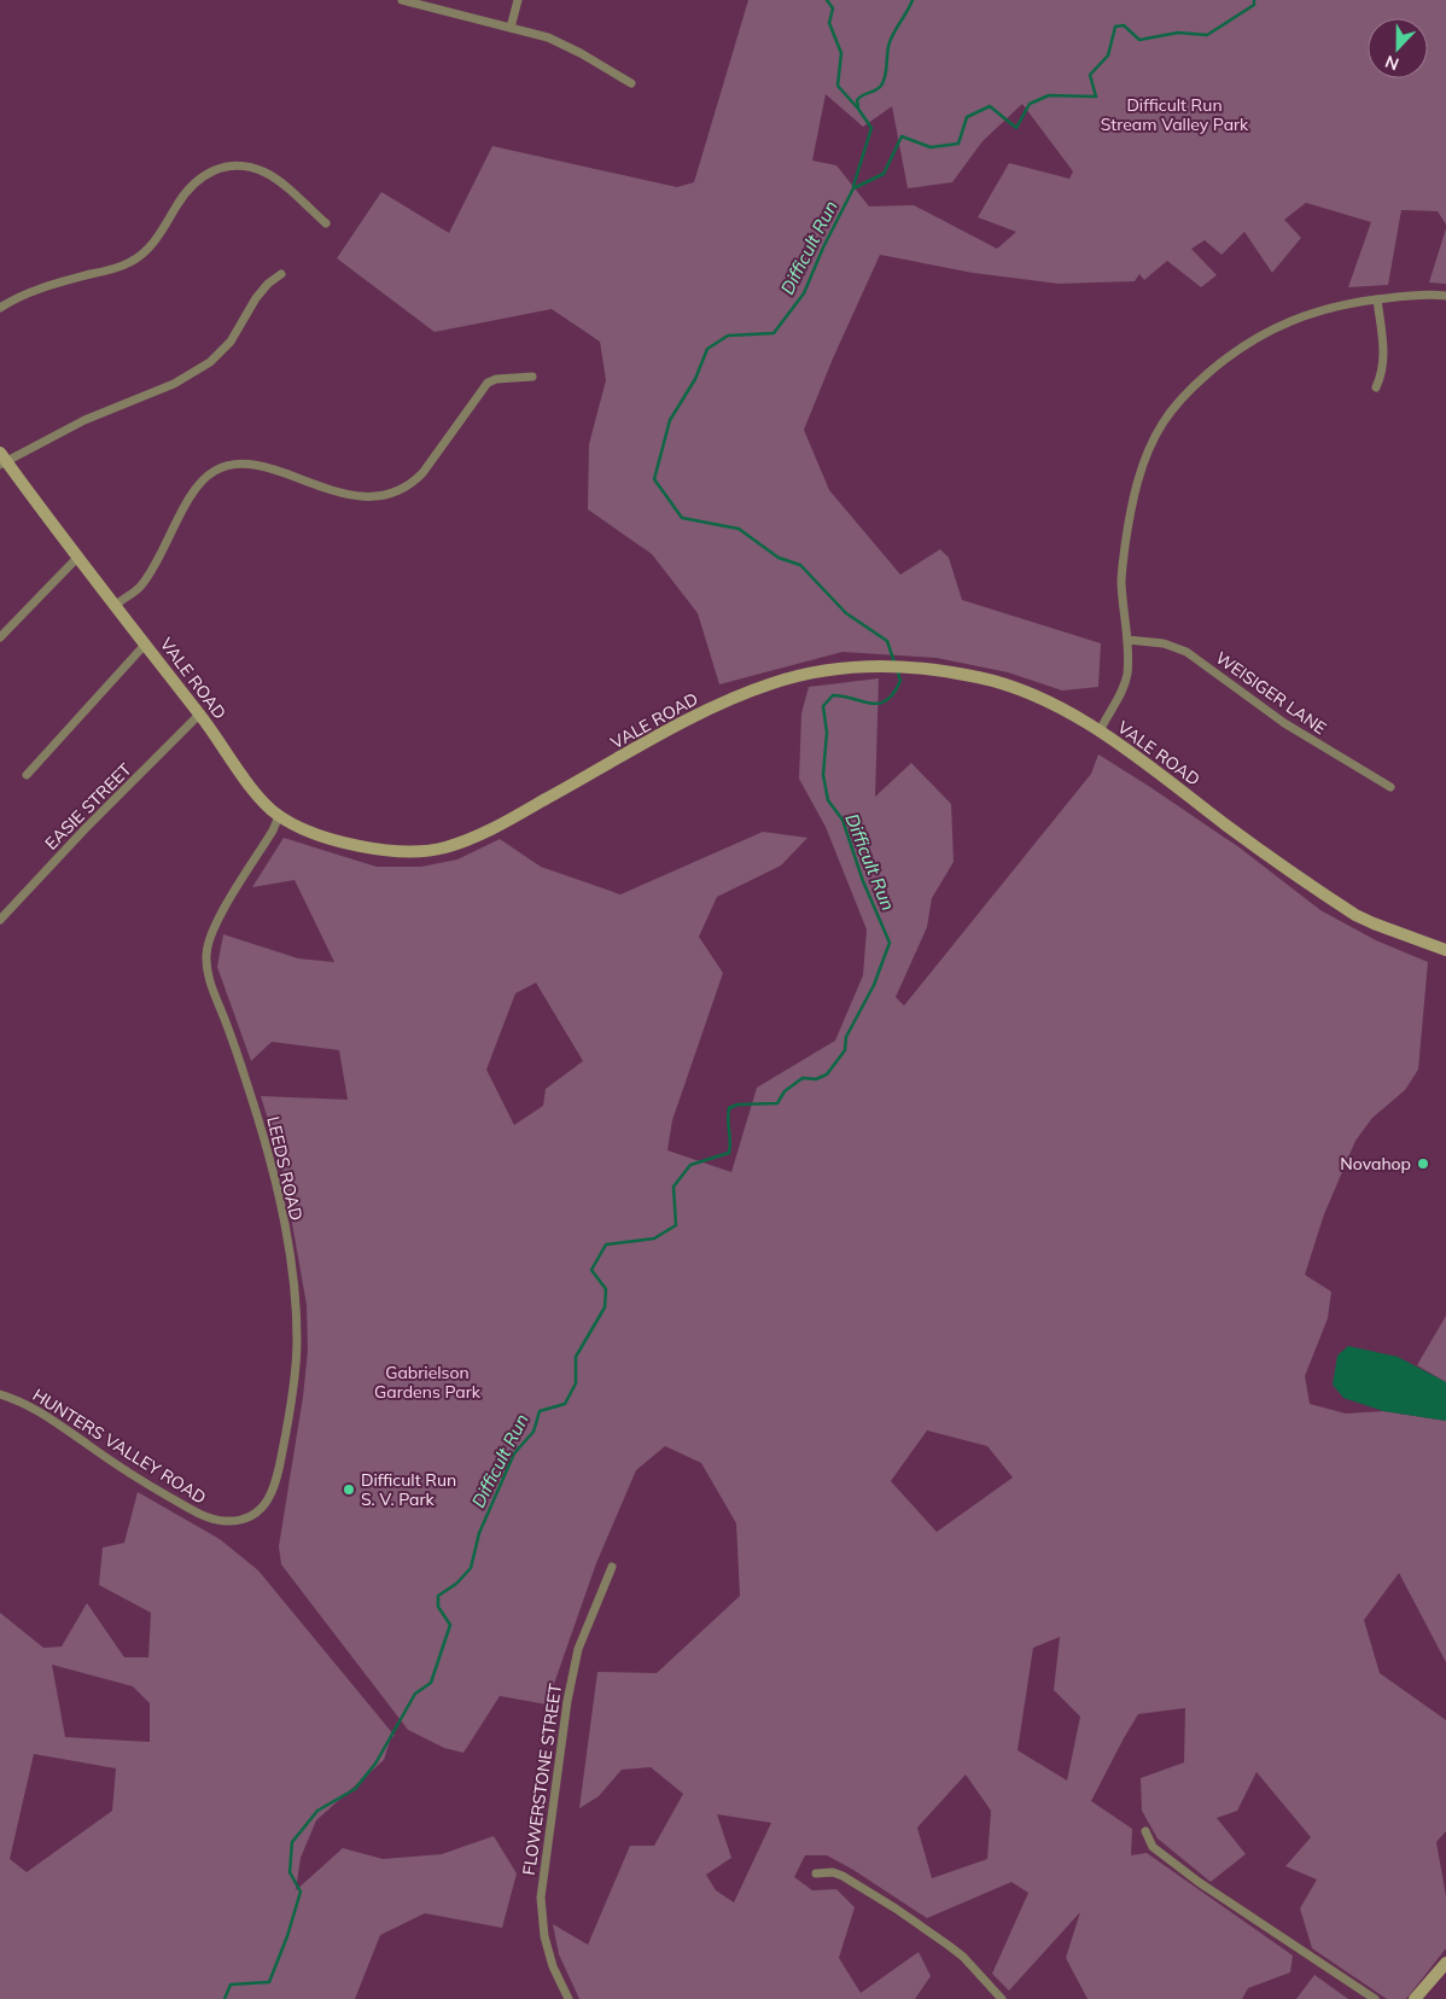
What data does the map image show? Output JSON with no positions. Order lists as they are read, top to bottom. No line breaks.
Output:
{"streets":{"main road":["VALE ROAD"],"street":["WEISIGER LANE","EASIE STREET","LEEDS ROAD","HUNTERS VALLEY ROAD","FLOWERSTONE STREET"]},"crossings":[["VALE ROAD","EASIE STREET"],["VALE ROAD","LEEDS ROAD"],["LEEDS ROAD","HUNTERS VALLEY ROAD"]],"water":["Difficult Run"],"parks":["Difficult Run Stream Valley Park","Gabrielson Gardens Park"],"places":["Novahop","Difficult Run S. V. Park"],"north":"bottom"}
